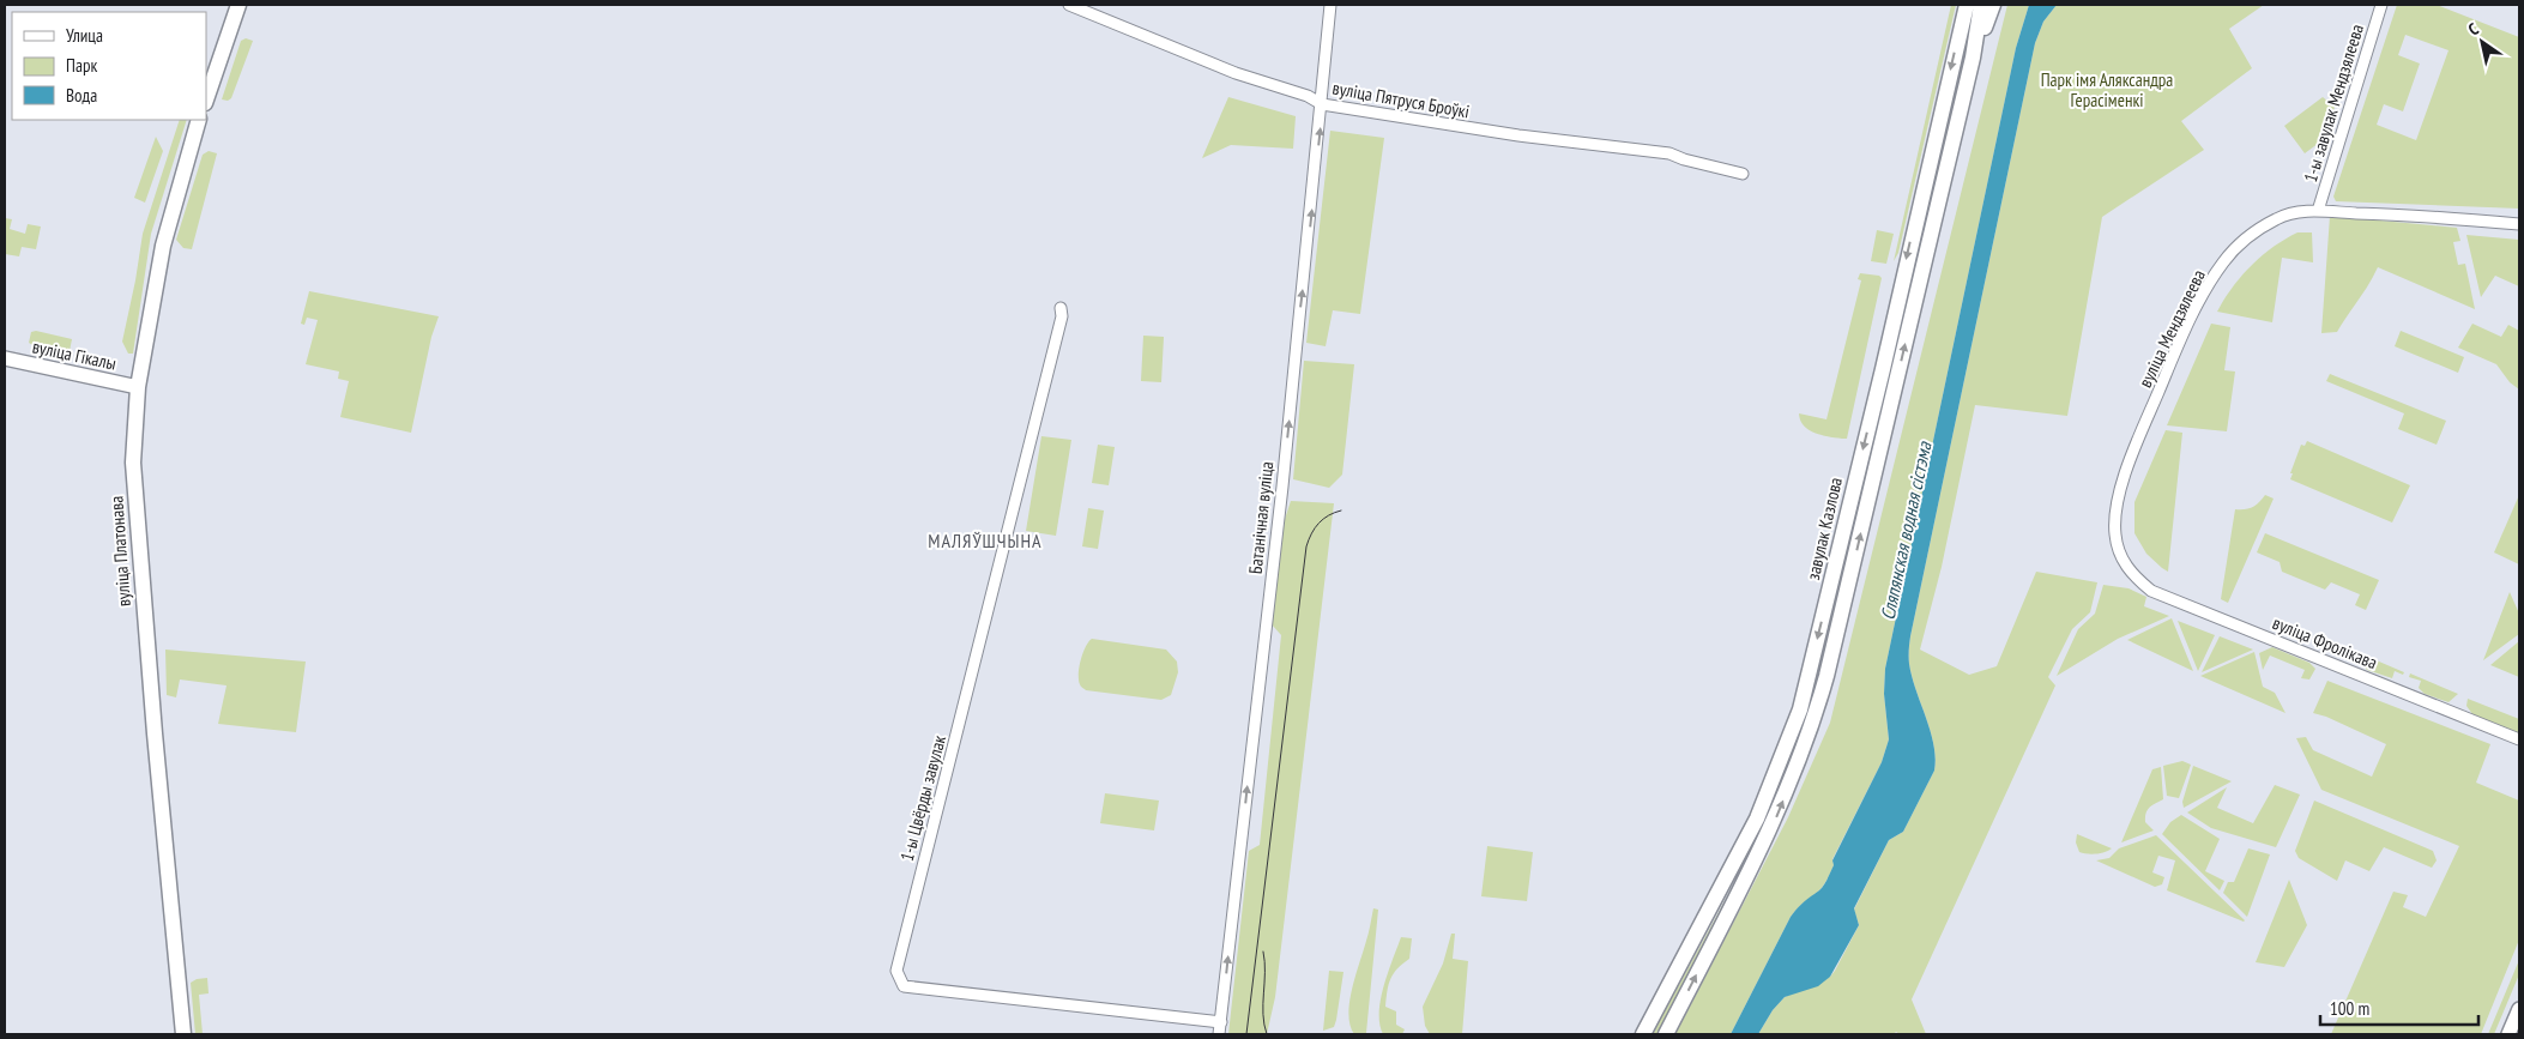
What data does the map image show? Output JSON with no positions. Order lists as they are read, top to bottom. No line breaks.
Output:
{"streets":{"main road":["завулак Казлова","вуліца Платонава"],"street":["вуліца Пятруся Броўкі","1-ы завулак Мендзялеева","вуліца Мендзялеева","вуліца Гікалы","Батанічная вуліца","вуліца Фролікава","1-ы Цвёрды завулак"]},"crossings":[["вуліца Пятруся Броўкі","Батанічная вуліца"],["1-ы завулак Мендзялеева","вуліца Мендзялеева"],["вуліца Мендзялеева","вуліца Фролікава"],["вуліца Гікалы","вуліца Платонава"],["Батанічная вуліца","1-ы Цвёрды завулак"]],"one_way":["Батанічная вуліца"],"districts":["МАЛЯЎШЧЫНА"],"water":["Сляпянская водная сістэма"],"parks":["Парк імя Аляксандра Герасіменкі"],"legend":["Улица","Парк","Вода"],"scale_bar":"100 m","north":"top left"}
